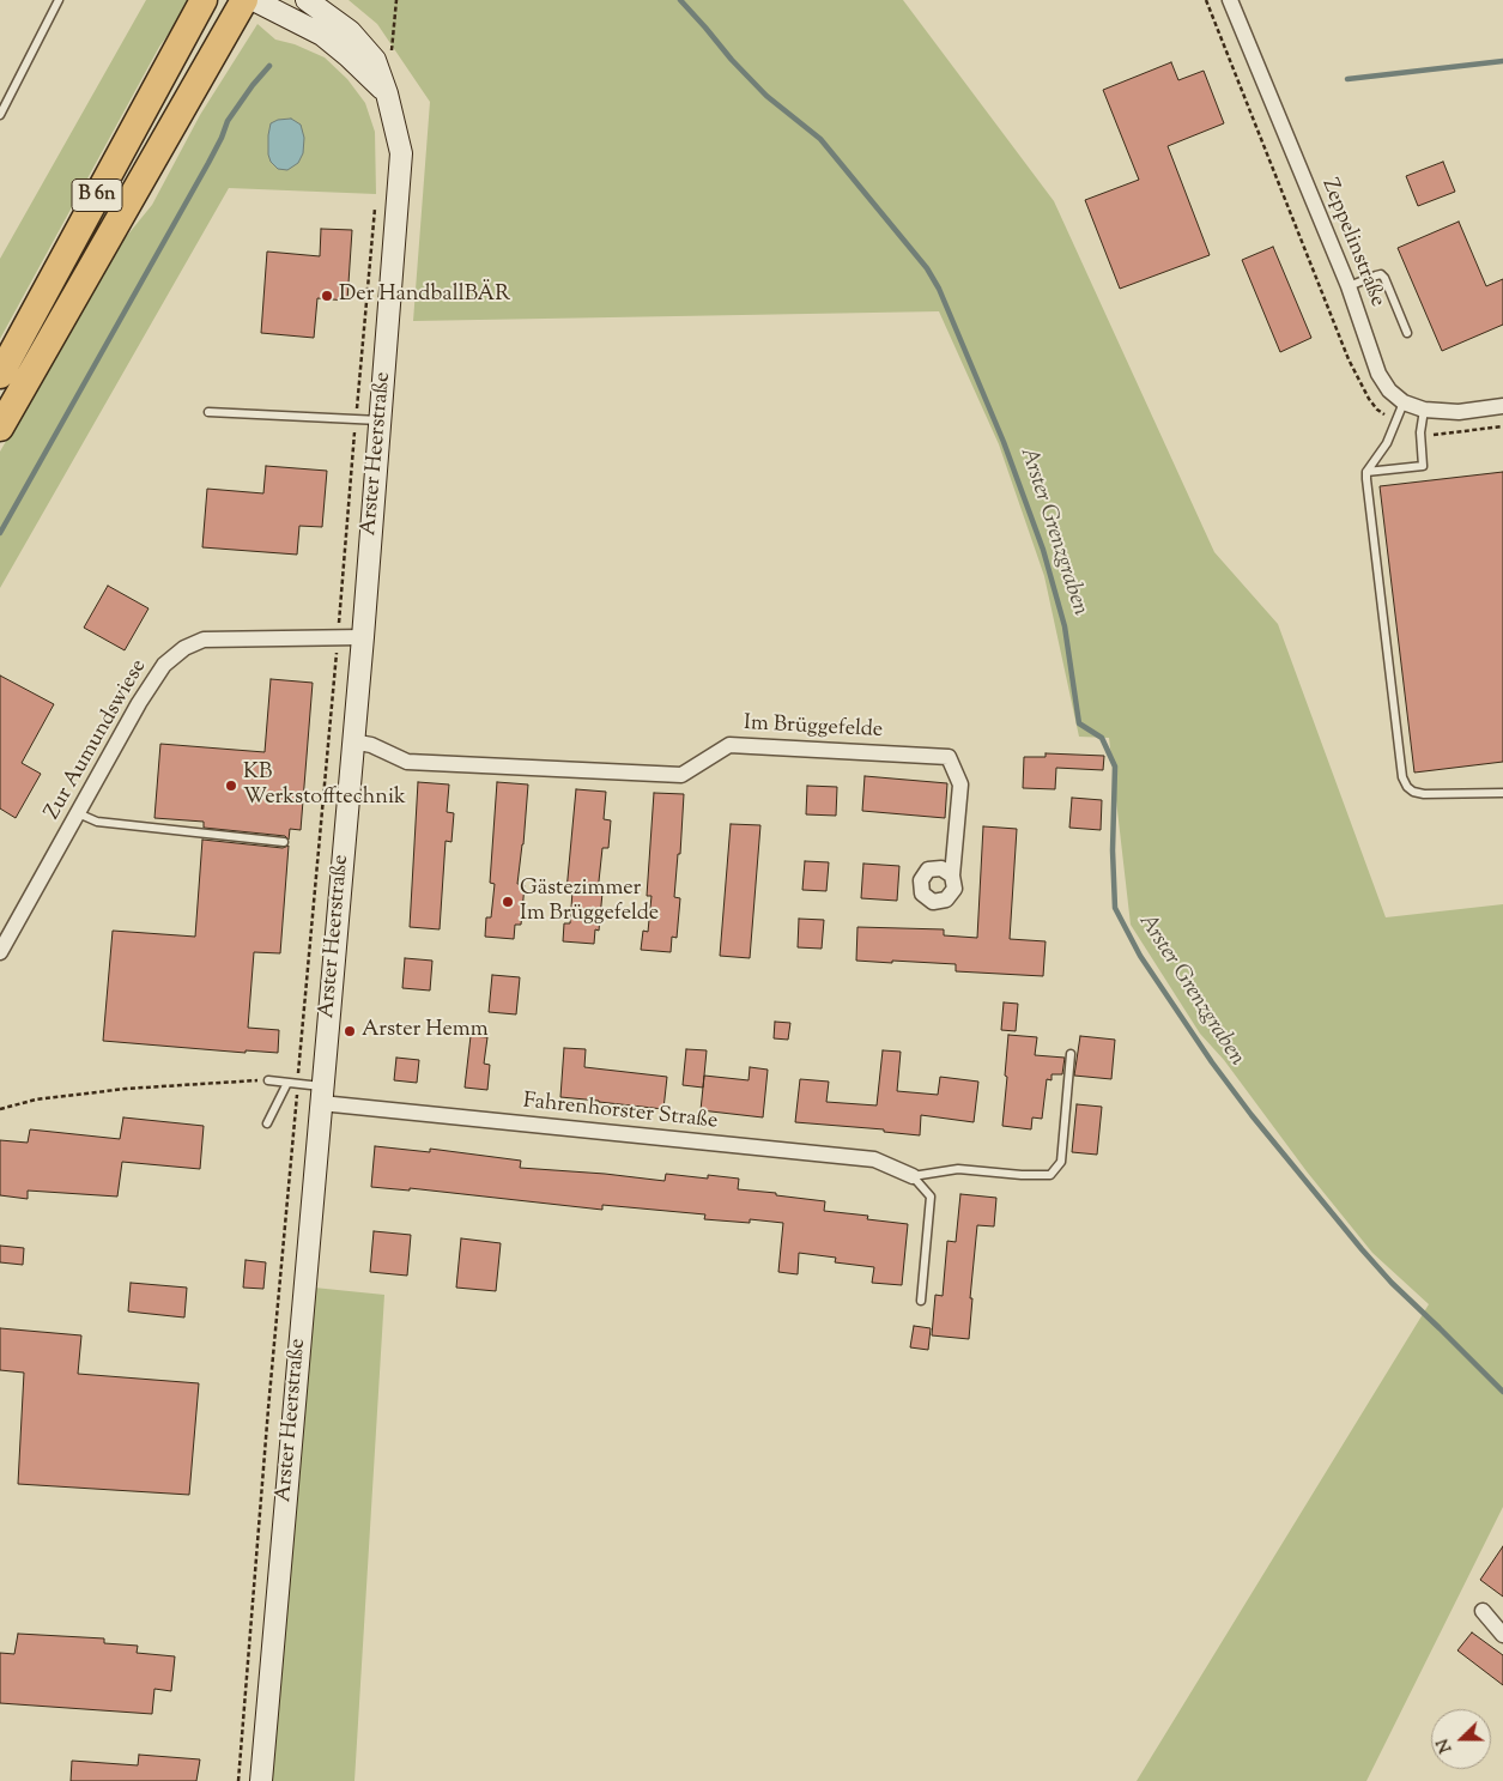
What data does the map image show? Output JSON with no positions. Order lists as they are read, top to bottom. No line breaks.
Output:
{"streets":{"highway":["B 6n"],"street":["Zeppelinstraße","Arster Heerstraße","Im Brüggefelde","Zur Aumundswiese","Fahrenhorster Straße"]},"crossings":[["Arster Heerstraße","Im Brüggefelde"],["Arster Heerstraße","Zur Aumundswiese"],["Arster Heerstraße","Fahrenhorster Straße"]],"water":["Arster Grenzgraben"],"places":["Der HandballBÄR","KB Werkstofftechnik","Gästezimmer Im Brüggefelde","Arster Hemm"],"north":"left"}
